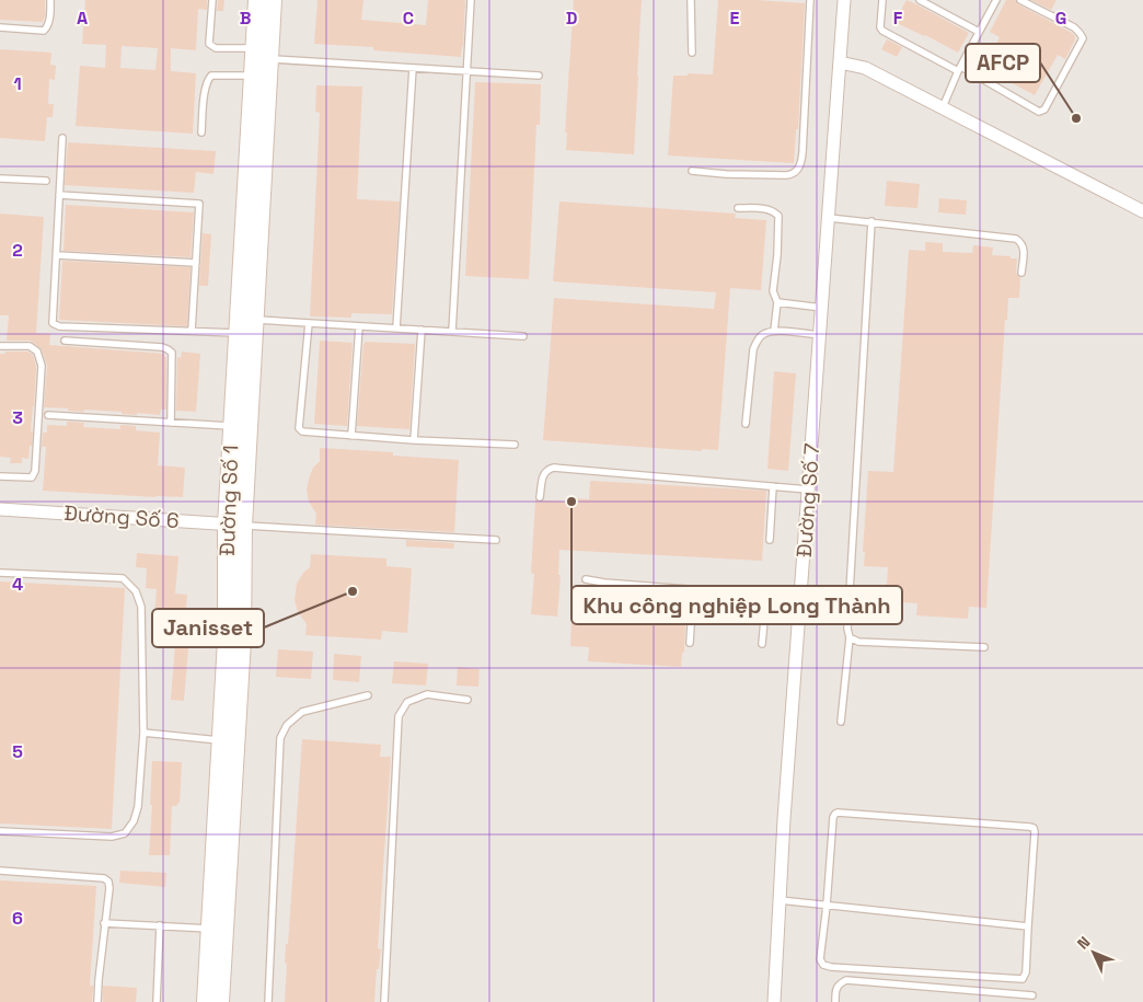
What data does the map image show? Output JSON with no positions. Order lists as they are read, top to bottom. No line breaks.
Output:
{"streets":{"street":["Đường Số 1","Đường Số 7","Đường Số 6"]},"crossings":[["Đường Số 1","Đường Số 6"]],"places":["AFCP","Khu công nghiệp Long Thành","Janisset"],"north":"top left","grid":{"columns":["A","B","C","D","E","F","G"],"rows":["1","2","3","4","5","6"]}}
